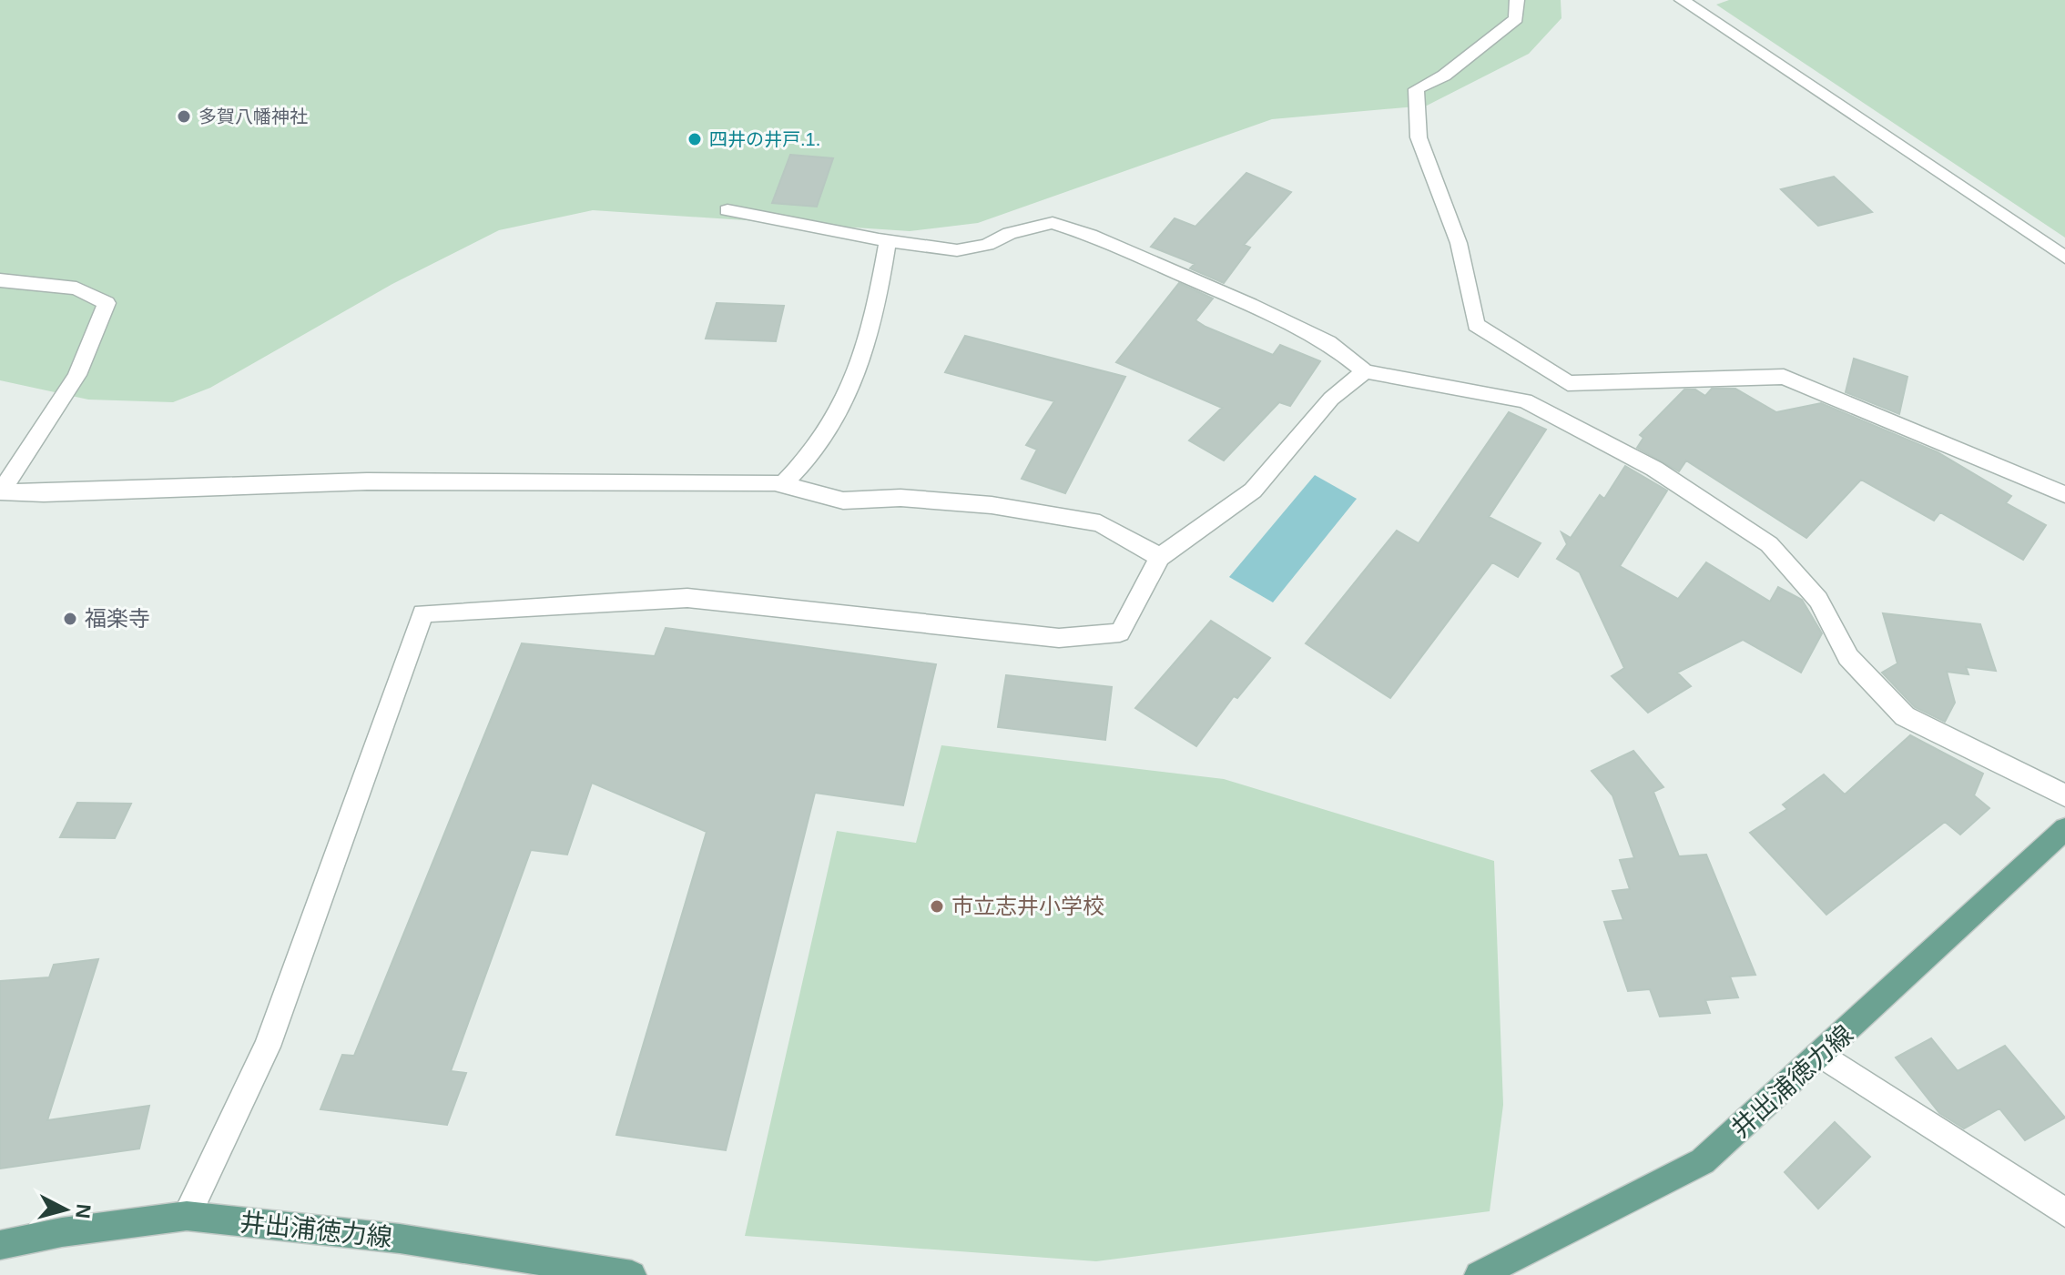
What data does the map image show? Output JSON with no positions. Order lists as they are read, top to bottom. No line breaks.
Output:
{"streets":{"main road":["井出浦徳力線"]},"places":["多賀八幡神社","四井の井戸.1.","福楽寺","市立志井小学校"],"north":"right"}
